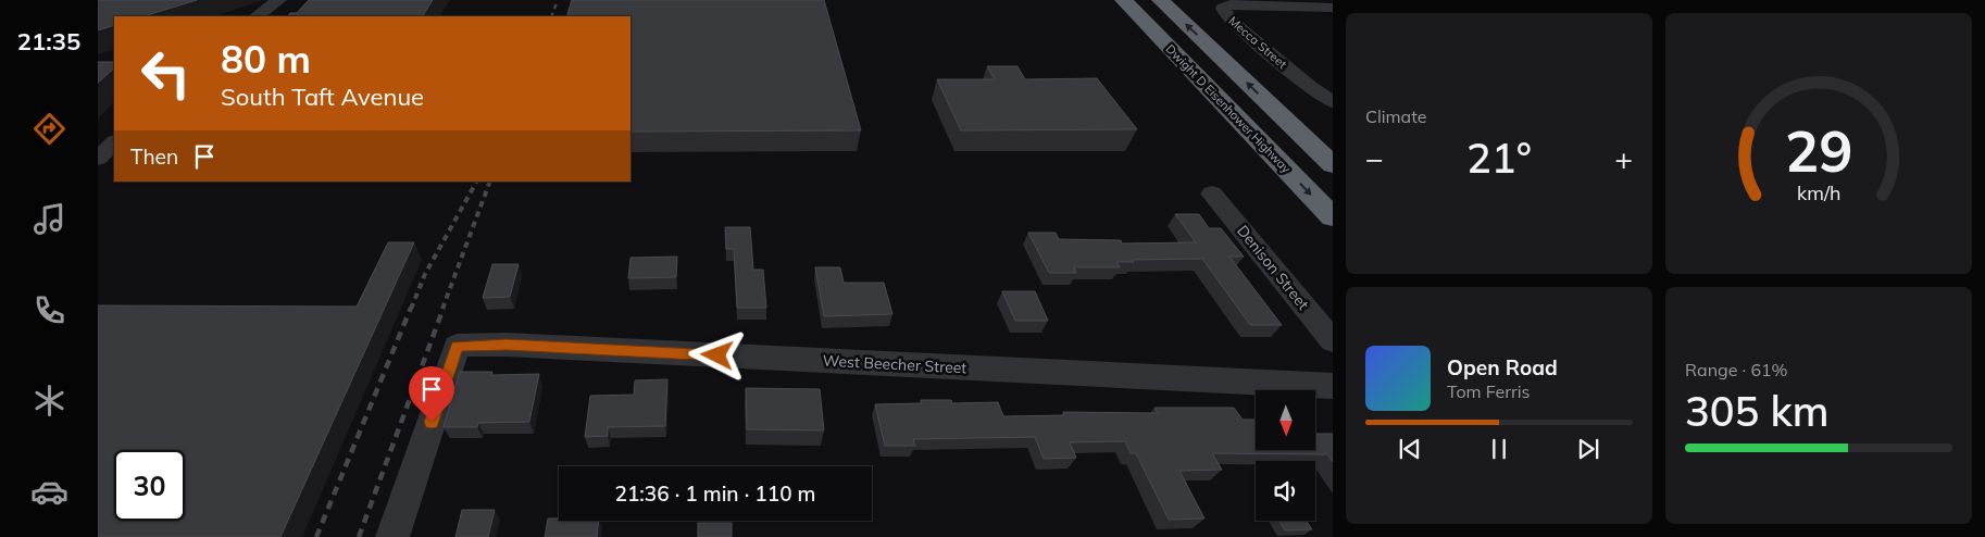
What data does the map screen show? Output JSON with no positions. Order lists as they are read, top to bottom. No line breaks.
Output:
{"streets":{"highway":["Dwight D Eisenhower Highway"],"street":["Mecca Street","Denison Street","West Beecher Street"]},"north":"bottom","page":{"tabs":"21:35","tile":["Climate",["Range · 61%","305 km"]],"turn":["80 m","South Taft Avenue"],"then":"Then","heat":["−","21°","+"],"song":["Open Road","Tom Ferris"],"limit":"30","trip":"21:36 · 1 min · 110 m","gauge":["29","km/h"]}}
